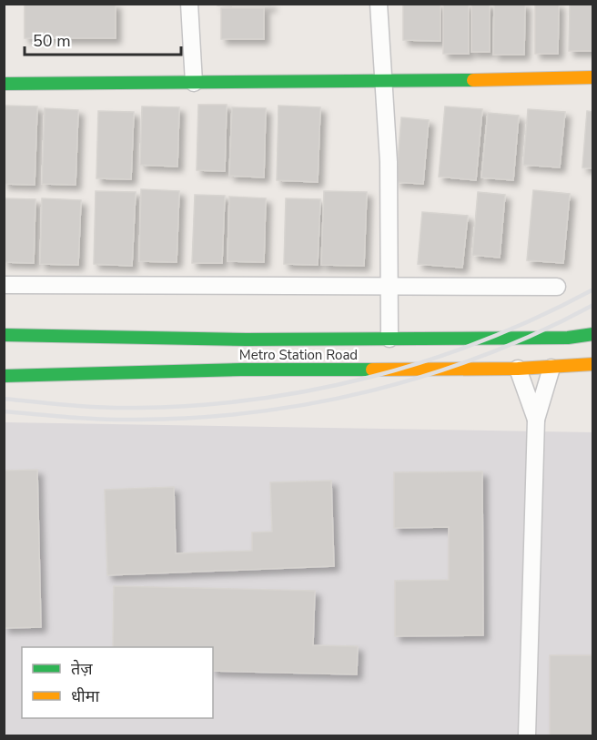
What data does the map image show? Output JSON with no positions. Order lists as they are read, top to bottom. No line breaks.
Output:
{"streets":{"street":["Metro Station Road"]},"legend":["तेज़","धीमा"],"scale_bar":"50 m"}
